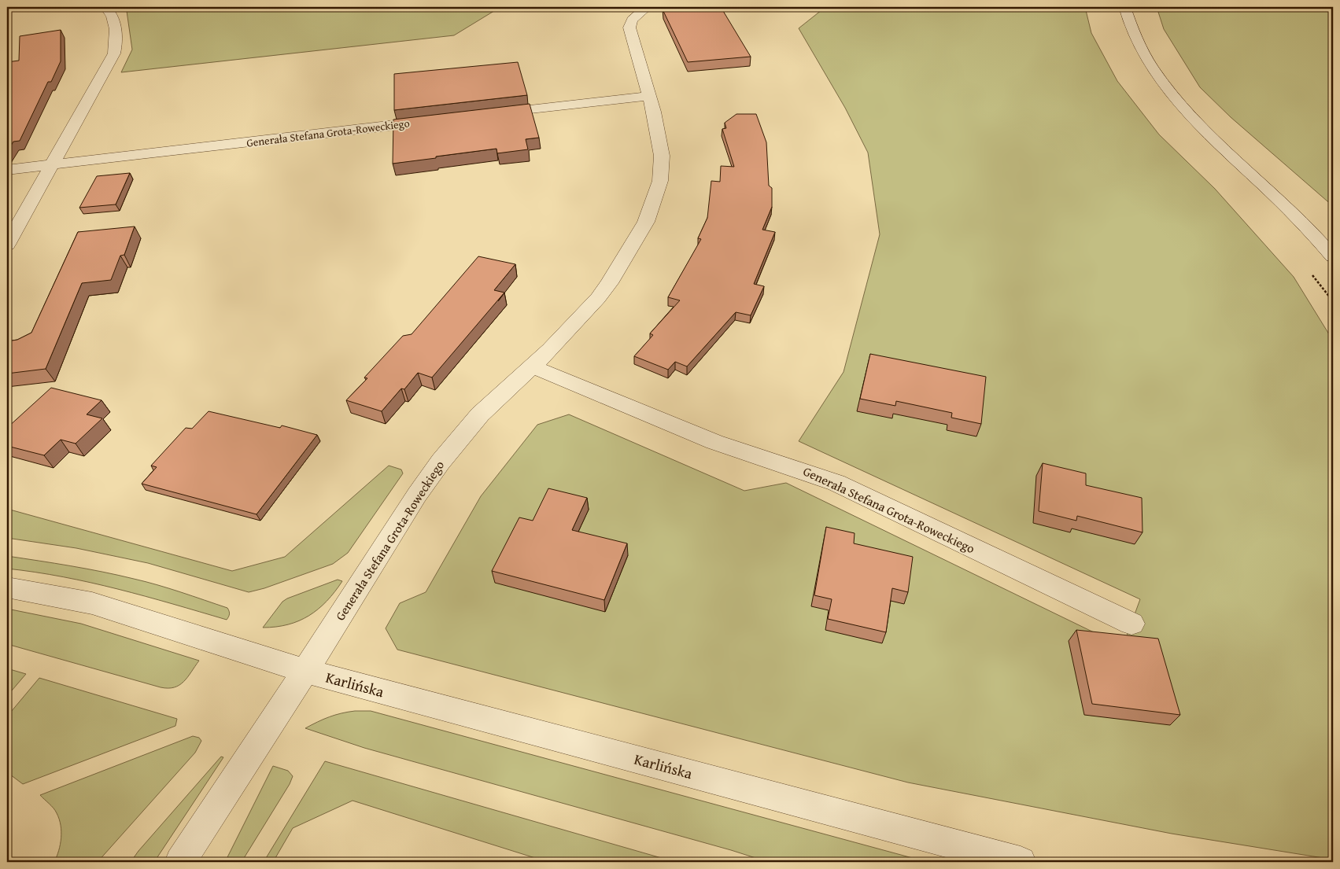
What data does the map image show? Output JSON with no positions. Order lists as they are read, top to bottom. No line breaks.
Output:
{"streets":{"street":["Generała Stefana Grota-Roweckiego","Karlińska"]},"crossings":[["Generała Stefana Grota-Roweckiego","Karlińska"]]}
